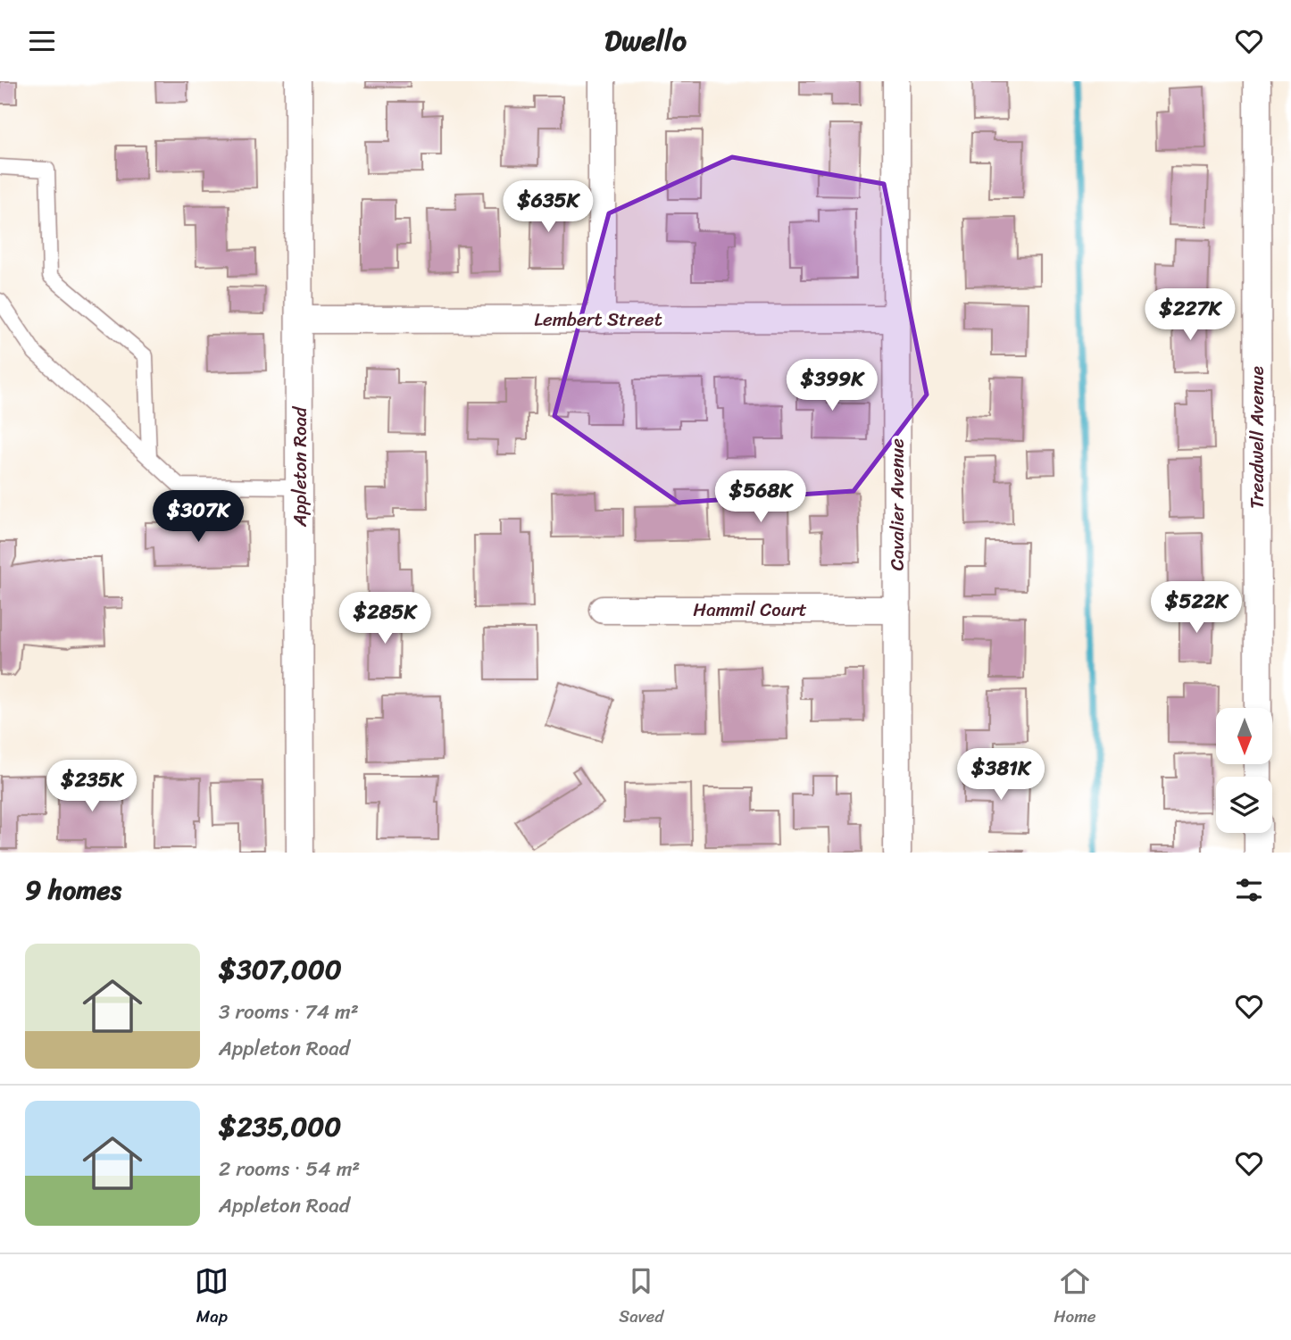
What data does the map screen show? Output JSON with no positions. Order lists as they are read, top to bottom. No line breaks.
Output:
{"streets":{"street":["Lembert Street","Treadwell Avenue","Appleton Road","Cavalier Avenue","Hammil Court"]},"crossings":[["Lembert Street","Appleton Road"],["Lembert Street","Cavalier Avenue"],["Cavalier Avenue","Hammil Court"]],"north":"bottom","page":{"header":"Dwello","price":["$635K","$227K","$399K","$568K","$307K","$522K","$285K","$381K","$235K"],"heading":"9 homes","list":[{"name":"$307,000","note":"3 rooms · 74 m² · Appleton Road"},{"name":"$235,000","note":"2 rooms · 54 m² · Appleton Road"}],"tabs":["Map","Saved","Home"]}}
